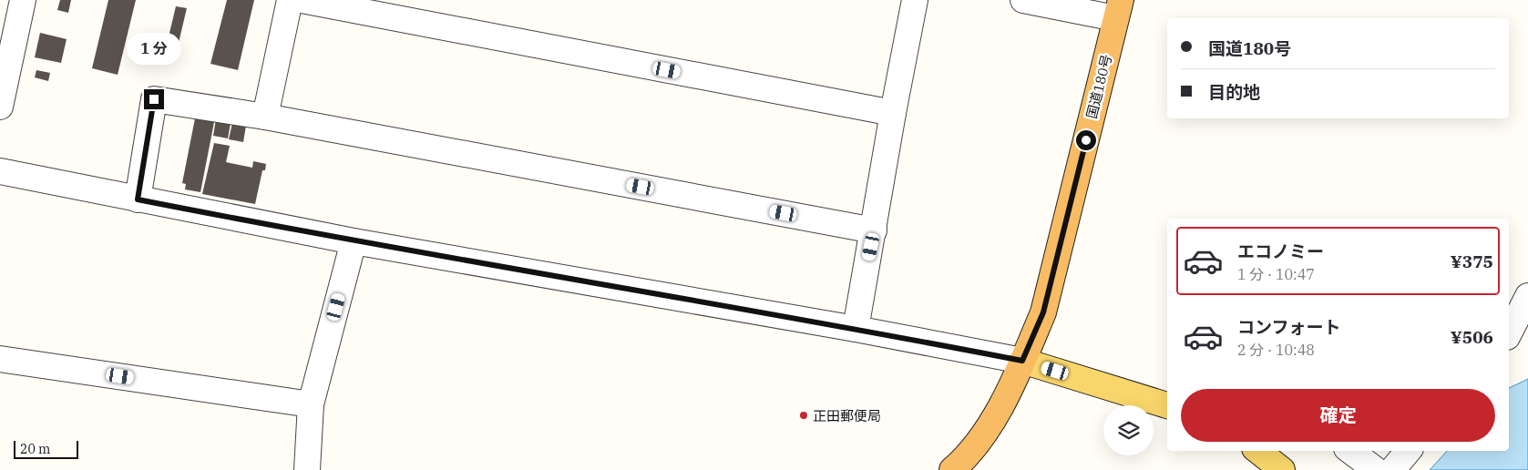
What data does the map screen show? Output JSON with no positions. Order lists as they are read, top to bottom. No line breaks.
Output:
{"streets":{"highway":["国道180号"]},"places":["正田郵便局"],"scale_bar":"20 m","page":{"banner":["国道180号","目的地"],"bubble":"1 分","list":[{"name":"エコノミー","note":"1 分 · 10:47","value":"¥375"},{"name":"コンフォート","note":"2 分 · 10:48","value":"¥506"}],"buttons":"確定","scale":"20 m"}}
